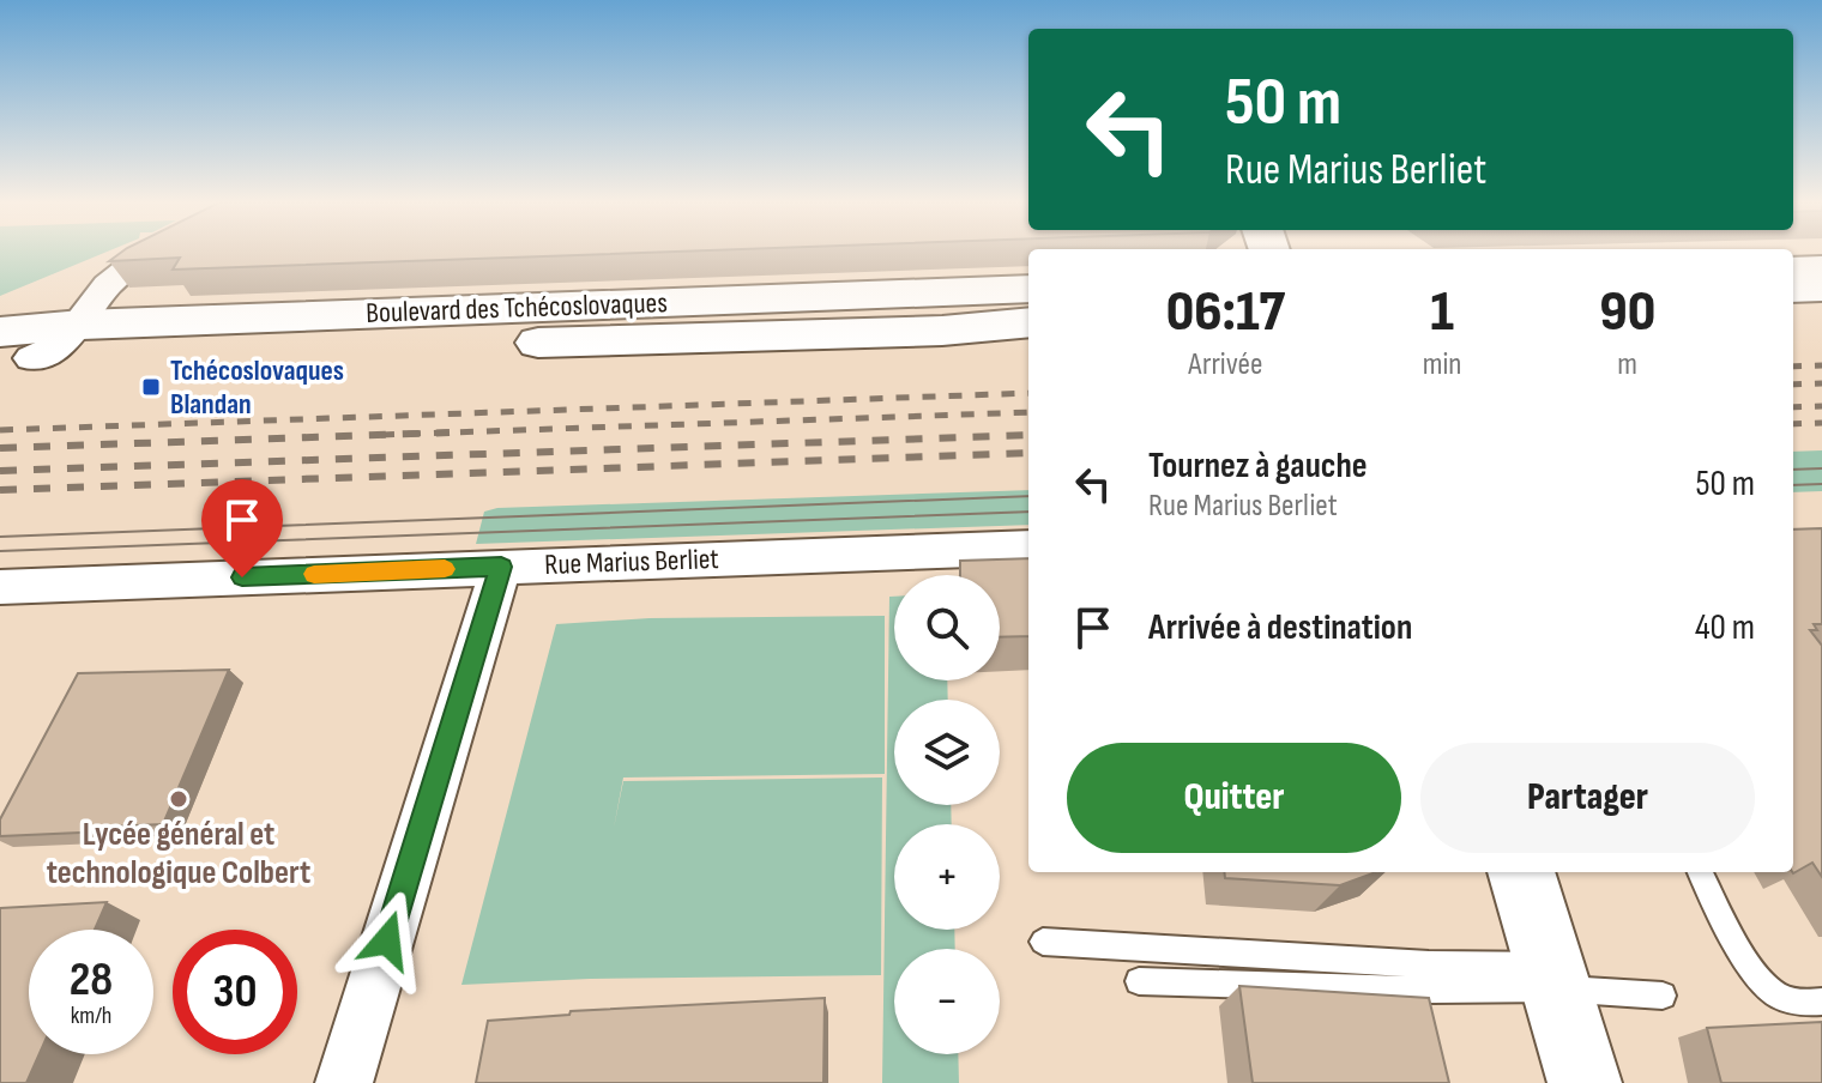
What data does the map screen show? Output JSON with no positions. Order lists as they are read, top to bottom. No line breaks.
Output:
{"streets":{"main road":["Boulevard des Tchécoslovaques"],"street":["Rue Marius Berliet"]},"places":{"transit":["Tchécoslovaques Blandan"],"other":["Lycée général et technologique Colbert"]},"page":{"turn":["50 m","Rue Marius Berliet"],"eta":["06:17","Arrivée","1","min","90","m"],"list":[{"name":"Tournez à gauche","note":"Rue Marius Berliet","value":"50 m"},{"name":"Arrivée à destination","value":"40 m"}],"map_buttons":["+","−"],"buttons":["Quitter","Partager"],"speed":"28 km/h","limit":"30"}}
